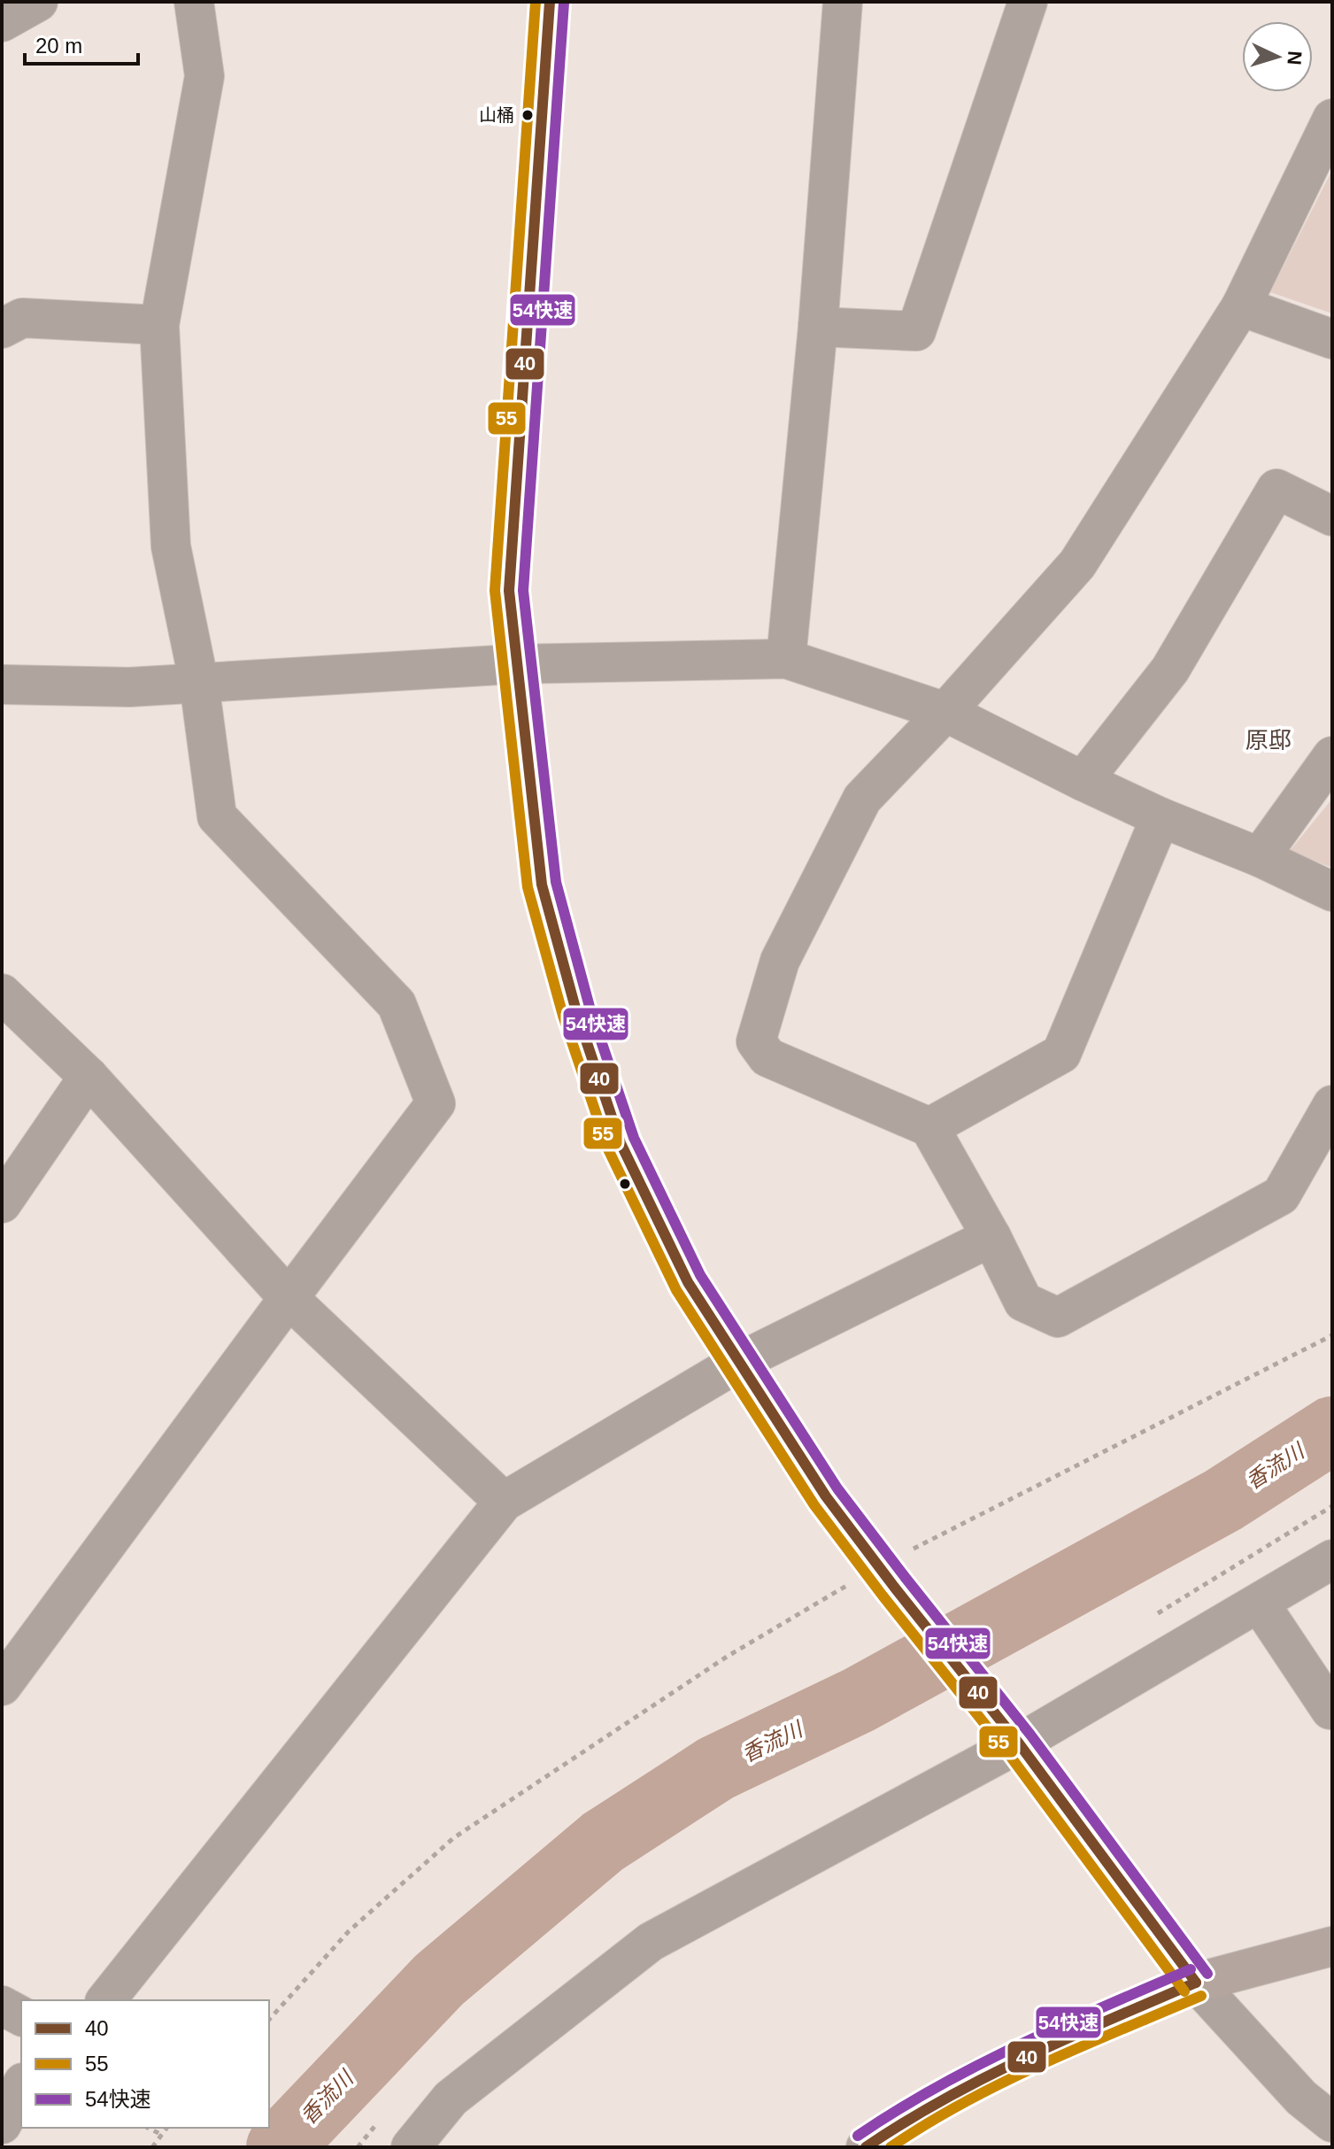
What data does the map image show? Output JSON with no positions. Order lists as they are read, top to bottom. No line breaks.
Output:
{"districts":["原邸"],"water":["香流川"],"places":["山桶"],"lines":["transit line 40","transit line 55","transit line 54快速"],"legend":["40","55","54快速"],"scale_bar":"20 m","north":"right"}
